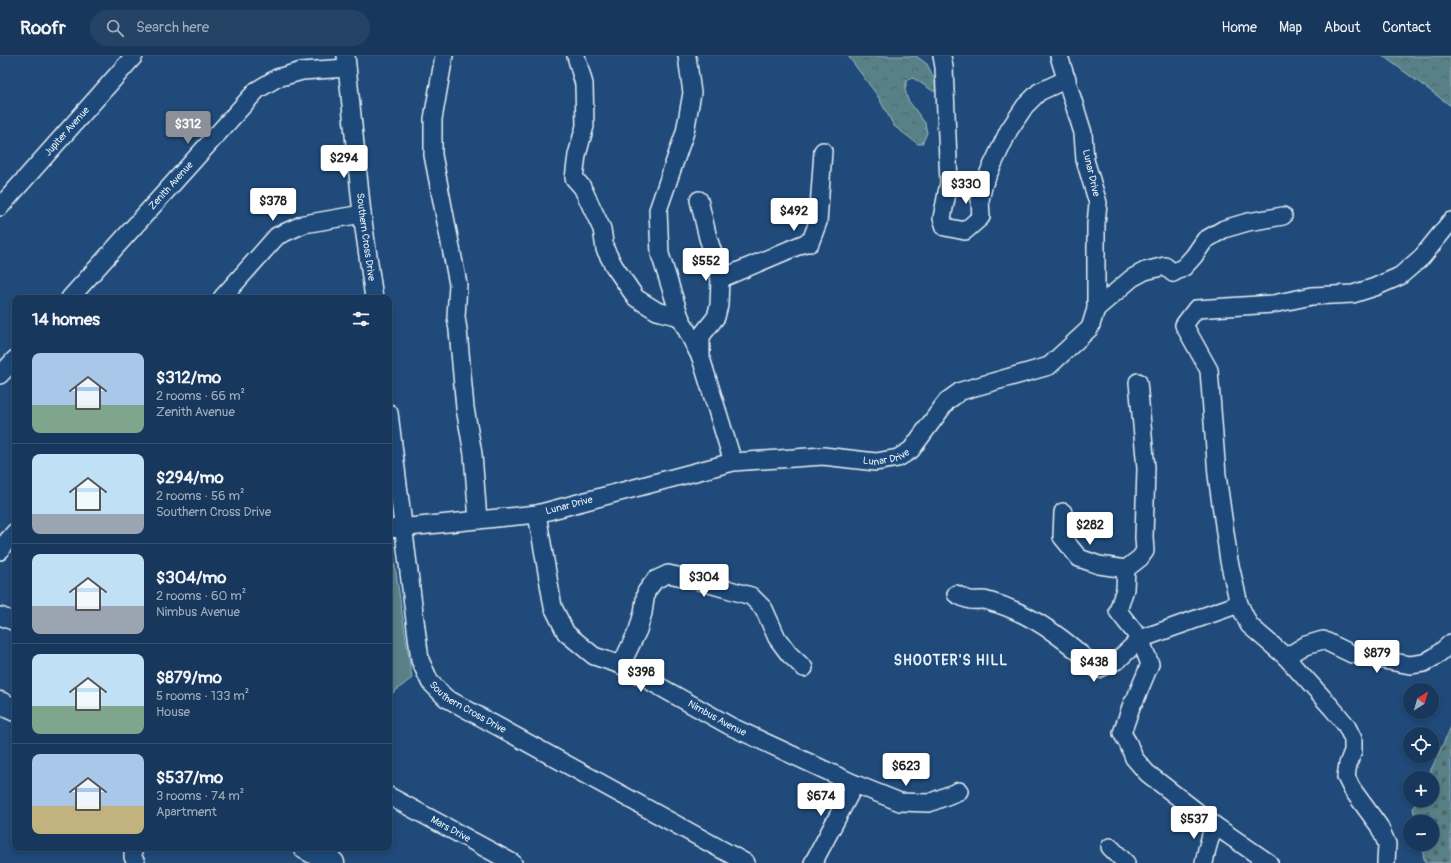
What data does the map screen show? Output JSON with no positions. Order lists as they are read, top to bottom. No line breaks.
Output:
{"streets":{"street":["Jupiter Avenue","Lunar Drive","Zenith Avenue","Southern Cross Drive","Nimbus Avenue","Mars Drive"]},"crossings":[["Lunar Drive","Southern Cross Drive"],["Lunar Drive","Nimbus Avenue"],["Zenith Avenue","Southern Cross Drive"]],"districts":["SHOOTER'S HILL"],"north":"top right","page":{"header":"Roofr","search":"Search here","nav":["Home","Map","About","Contact"],"price":["$312","$294","$330","$378","$492","$552","$282","$304","$879","$438","$398","$623","$674","$537"],"heading":"14 homes","list":[{"name":"$312/mo","note":"2 rooms · 66 m² · Zenith Avenue"},{"name":"$294/mo","note":"2 rooms · 56 m² · Southern Cross Drive"},{"name":"$304/mo","note":"2 rooms · 60 m² · Nimbus Avenue"},{"name":"$879/mo","note":"5 rooms · 133 m² · House"},{"name":"$537/mo","note":"3 rooms · 74 m² · Apartment"}],"map_buttons":["+","−"]}}
